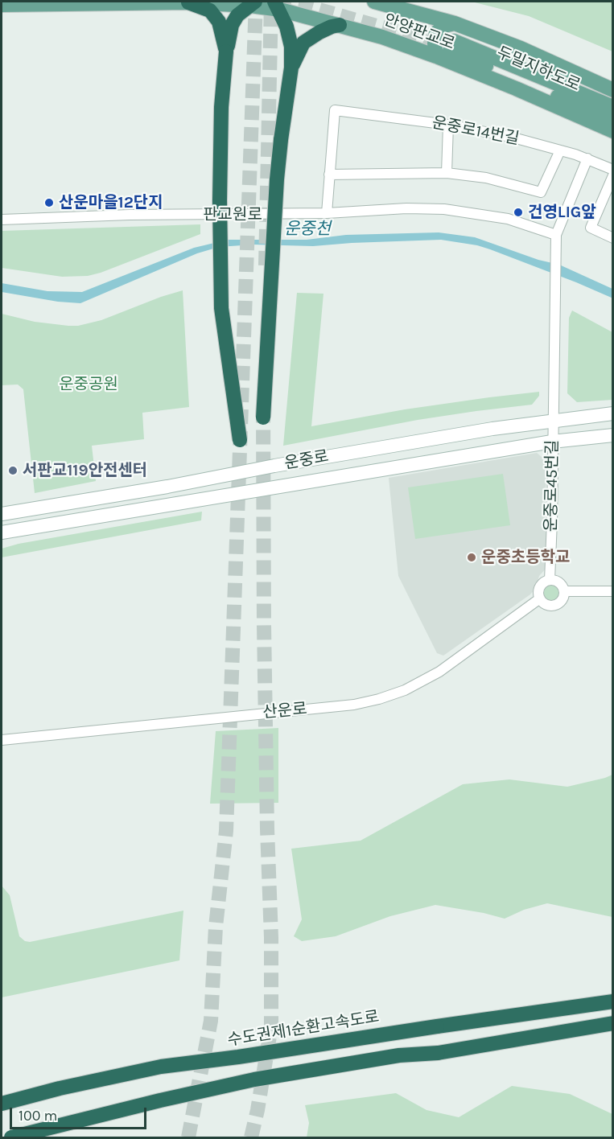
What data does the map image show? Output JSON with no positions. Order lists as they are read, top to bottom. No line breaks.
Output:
{"streets":{"highway":["수도권제1순환고속도로"],"main road":["안양판교로","두밀지하도로","운중로"],"street":["운중로14번길","판교원로","운중로45번길","산운로"]},"crossings":[["운중로","운중로45번길"],["운중로45번길","산운로"]],"water":["운중천"],"parks":["운중공원"],"places":["산운마을12단지","건영LIG앞","서판교119안전센터","운중초등학교"],"scale_bar":"100 m"}
